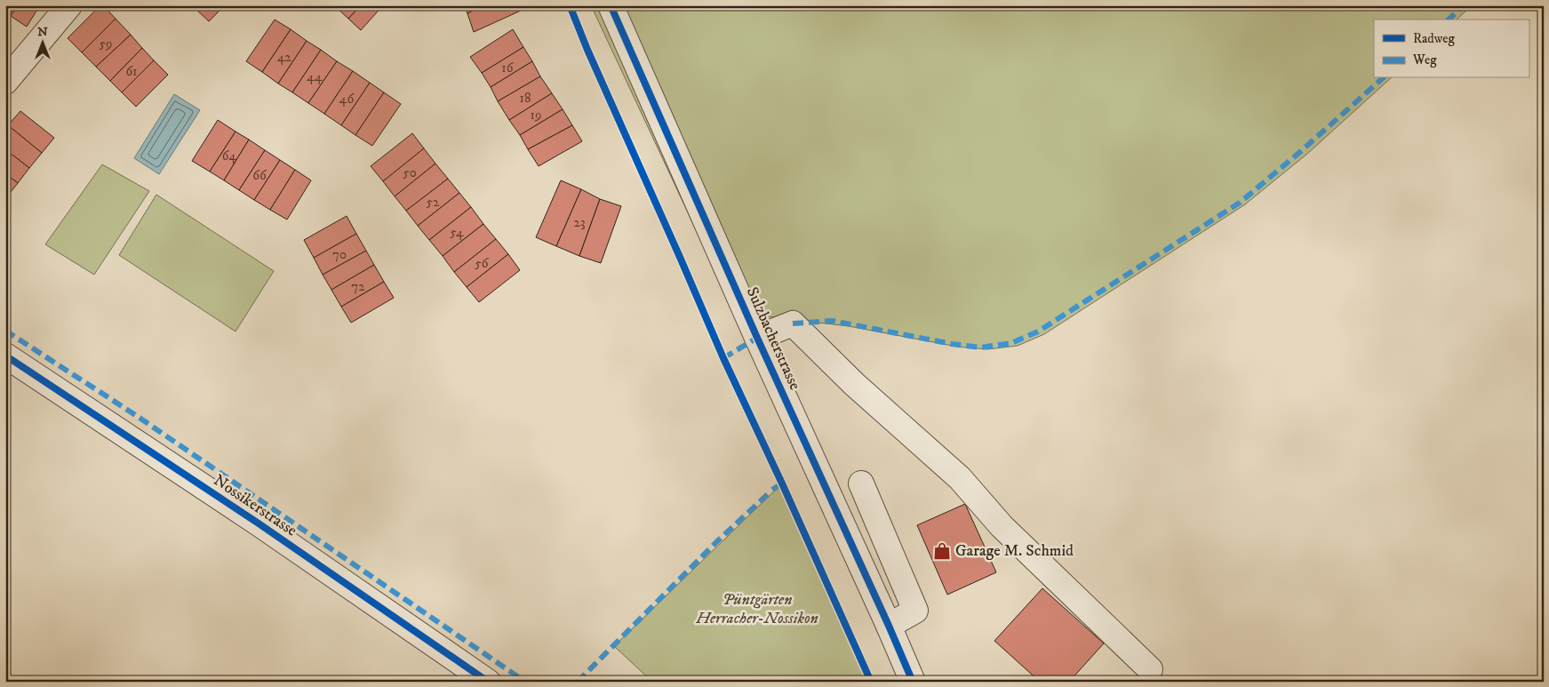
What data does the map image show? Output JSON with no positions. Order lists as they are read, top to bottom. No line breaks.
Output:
{"streets":{"street":["Sulzbacherstrasse","Nossikerstrasse"]},"parks":["Püntgärten Herracher-Nossikon"],"places":{"shop":["Garage M. Schmid"]},"house_numbers":["59","42","16","61","44","18","46","19","64","50","66","52","23","54","70","56","72"],"legend":["Radweg","Weg"],"north":"top"}
